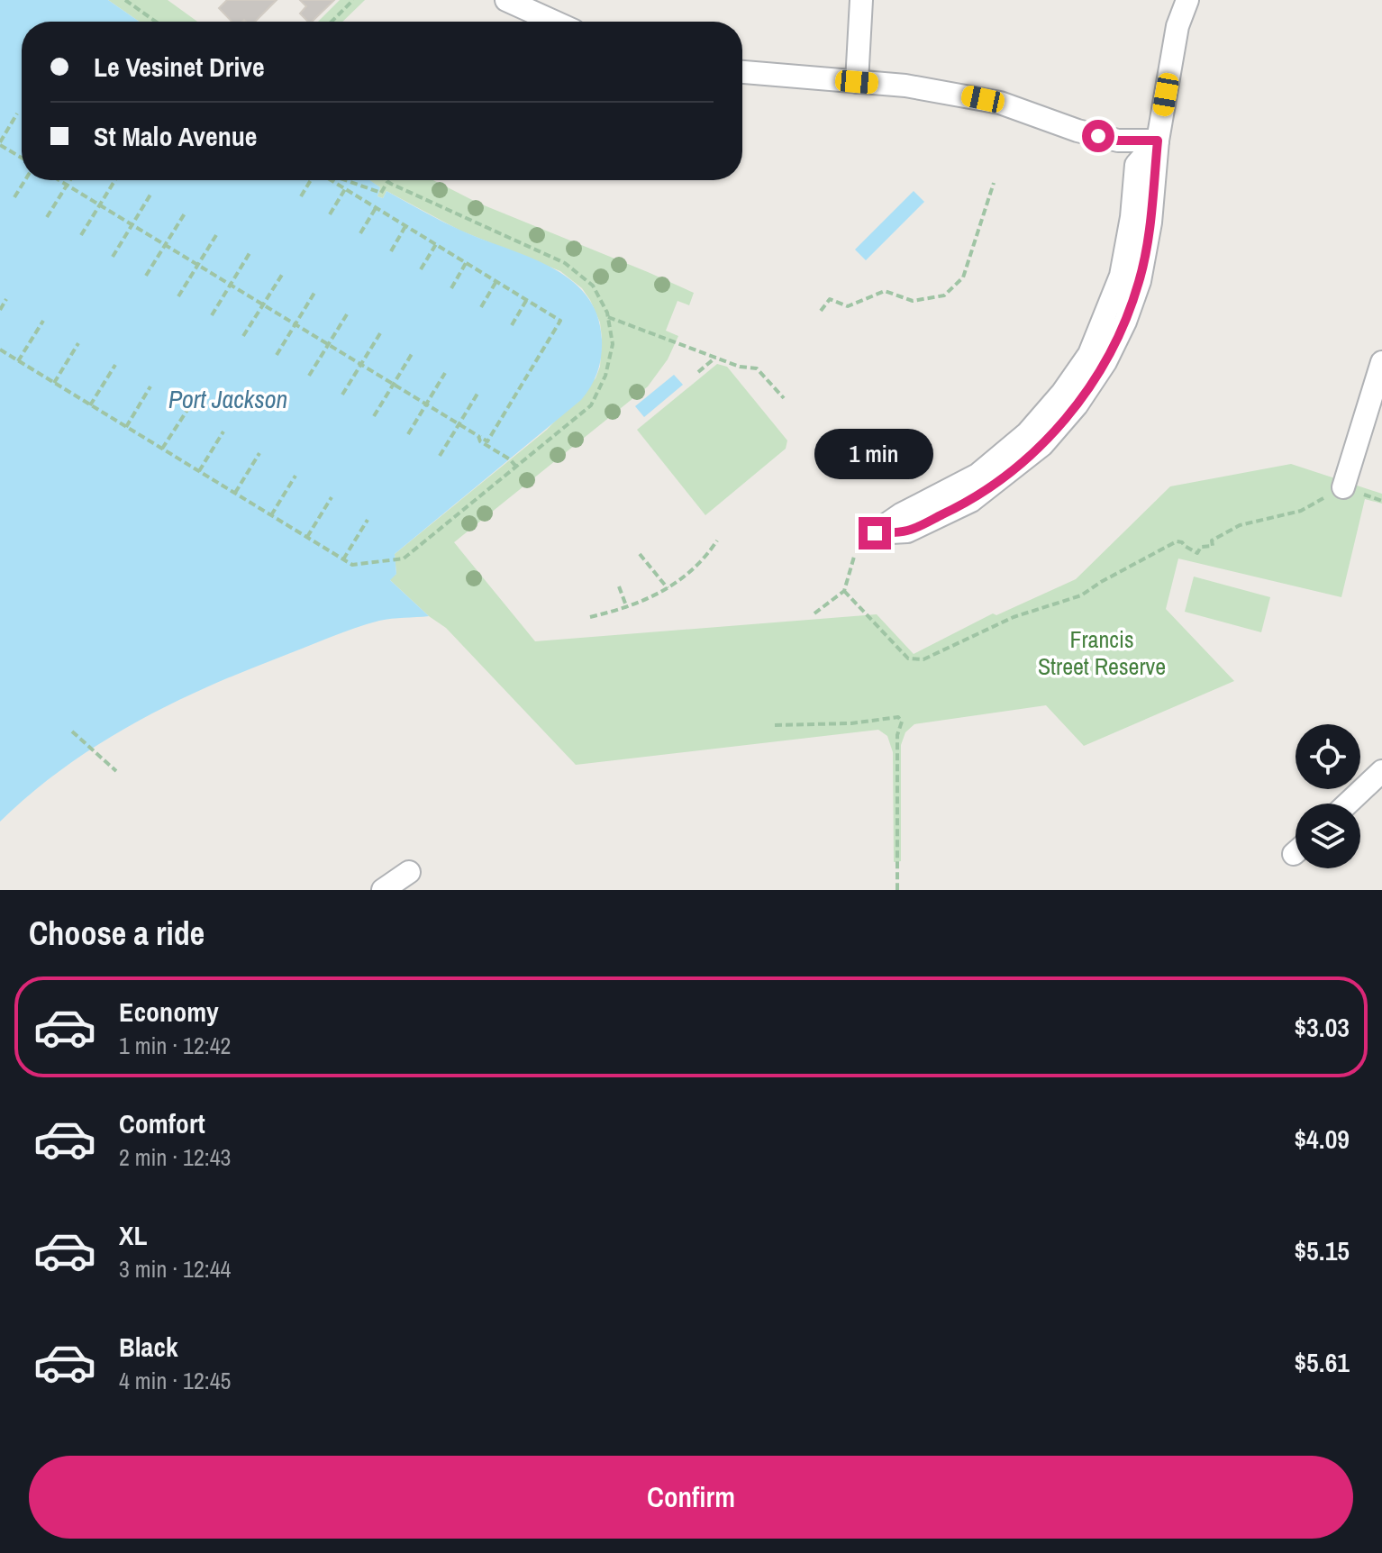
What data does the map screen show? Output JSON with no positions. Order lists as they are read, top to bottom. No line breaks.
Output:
{"water":["Port Jackson"],"parks":["Francis Street Reserve"],"page":{"banner":["Le Vesinet Drive","St Malo Avenue"],"bubble":"1 min","heading":"Choose a ride","list":[{"name":"Economy","note":"1 min · 12:42","value":"$3.03"},{"name":"Comfort","note":"2 min · 12:43","value":"$4.09"},{"name":"XL","note":"3 min · 12:44","value":"$5.15"},{"name":"Black","note":"4 min · 12:45","value":"$5.61"}],"buttons":"Confirm"}}
